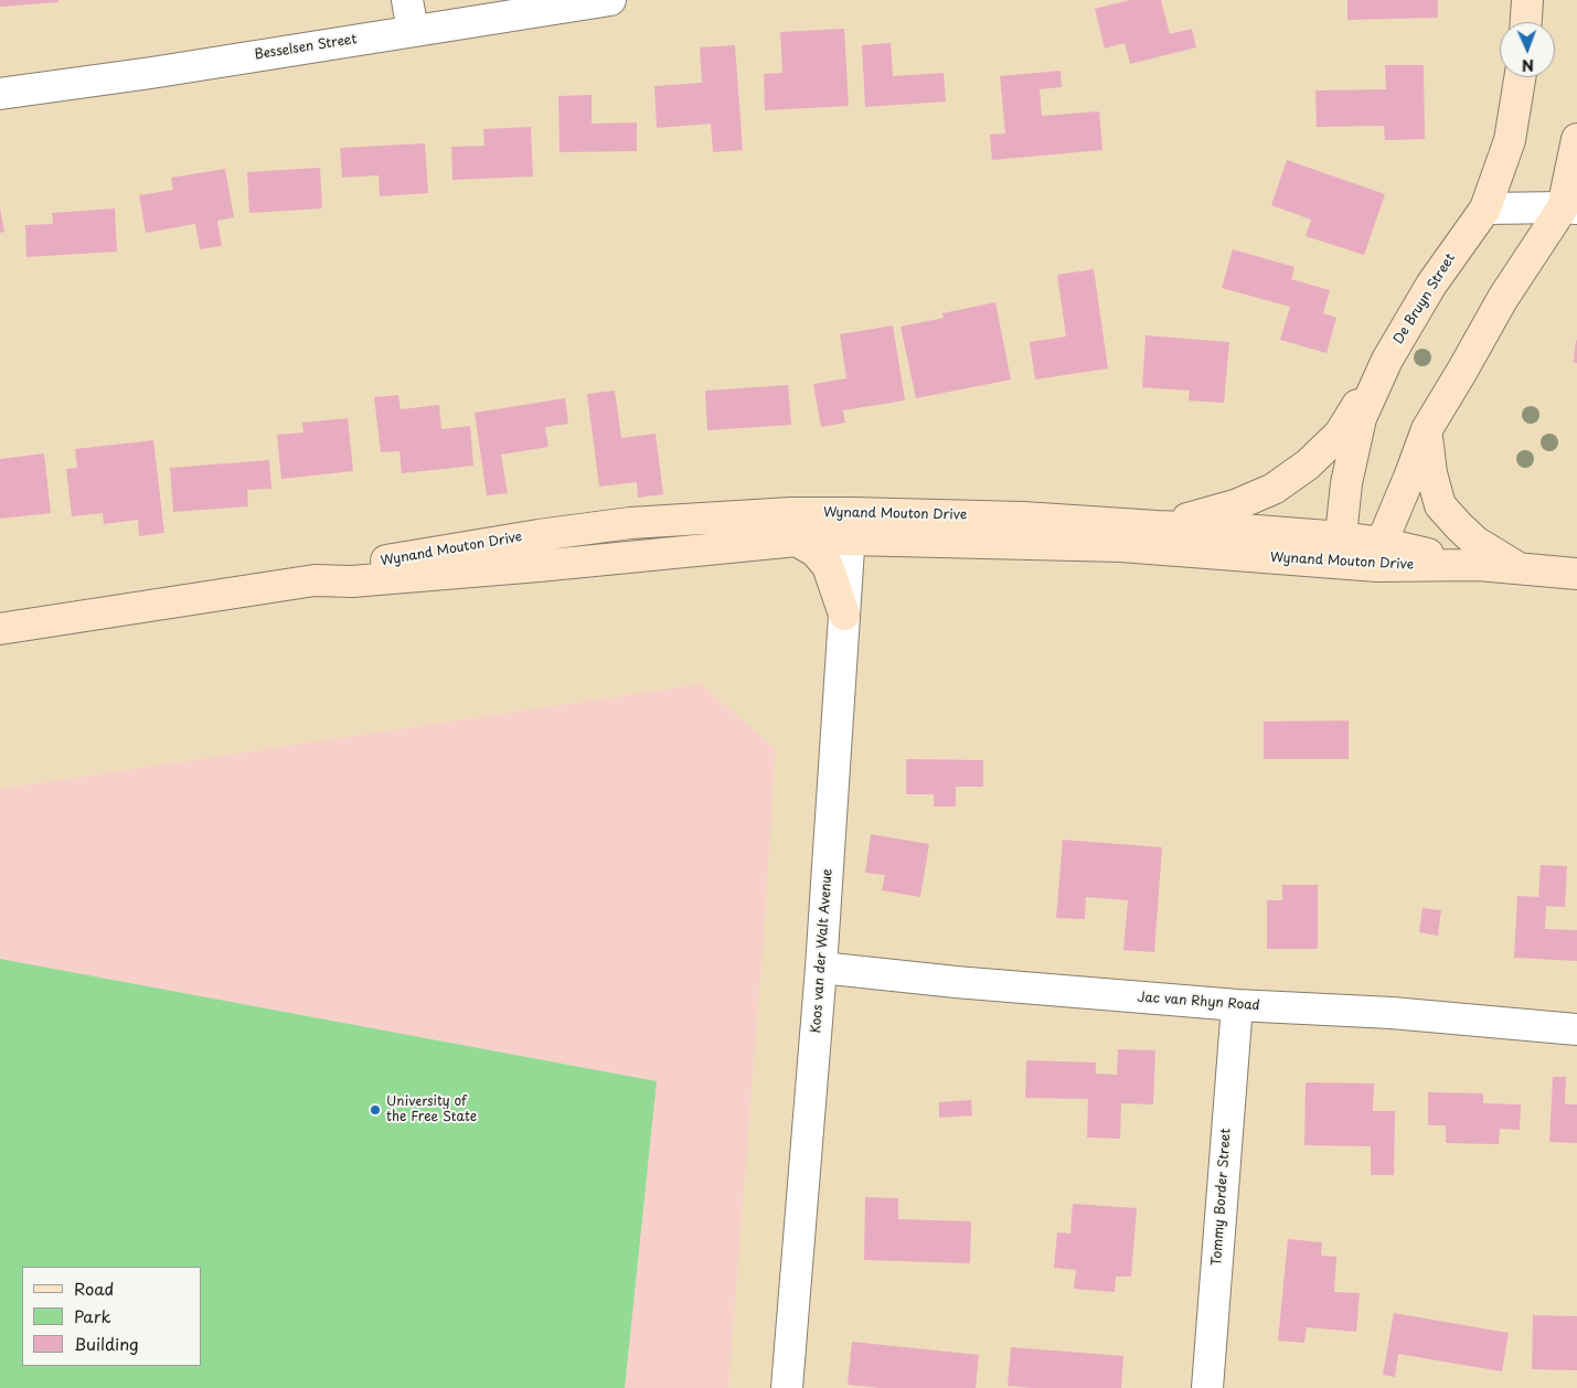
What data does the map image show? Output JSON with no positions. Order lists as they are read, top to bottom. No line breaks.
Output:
{"streets":{"street":["Besselsen Street","De Bruyn Street","Wynand Mouton Drive","Koos van der Walt Avenue","Jac van Rhyn Road","Tommy Border Street"]},"crossings":[["De Bruyn Street","Wynand Mouton Drive"],["Wynand Mouton Drive","Koos van der Walt Avenue"],["Koos van der Walt Avenue","Jac van Rhyn Road"],["Jac van Rhyn Road","Tommy Border Street"]],"places":["University of the Free State"],"legend":["Road","Park","Building"],"north":"bottom"}
